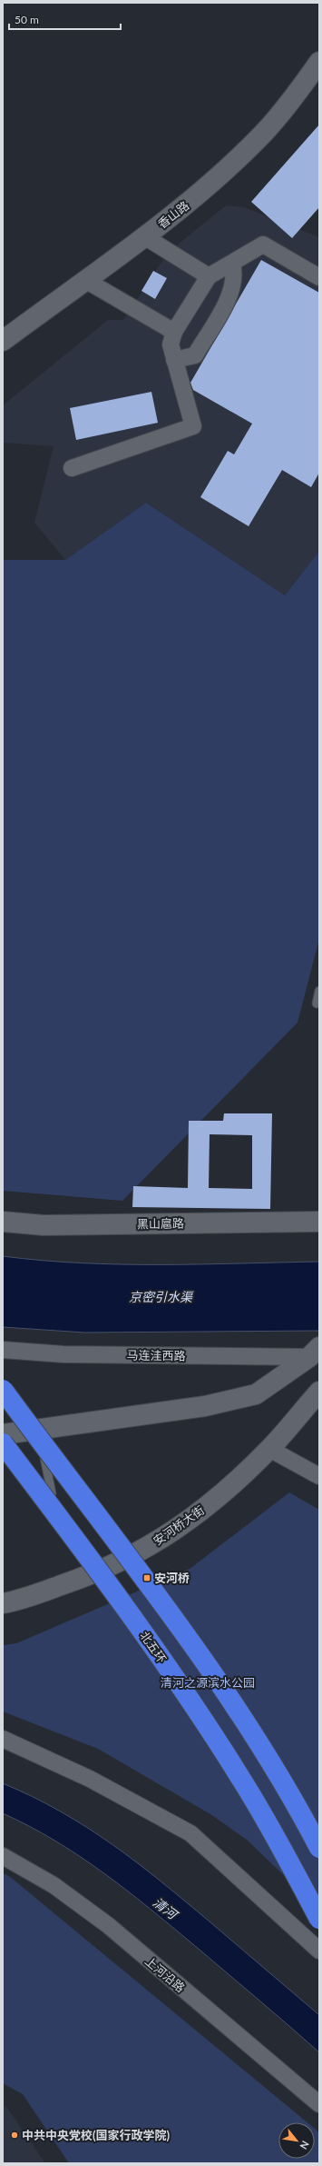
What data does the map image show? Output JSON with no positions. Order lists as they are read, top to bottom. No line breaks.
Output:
{"streets":{"highway":["北五环"],"street":["香山路","黑山扈路","马连洼西路","安河桥大街","上河沿路"]},"water":["京密引水渠","清河"],"parks":["清河之源滨水公园"],"places":{"transit":["安河桥"],"other":["中共中央党校(国家行政学院)"]},"scale_bar":"50 m","north":"bottom right"}
